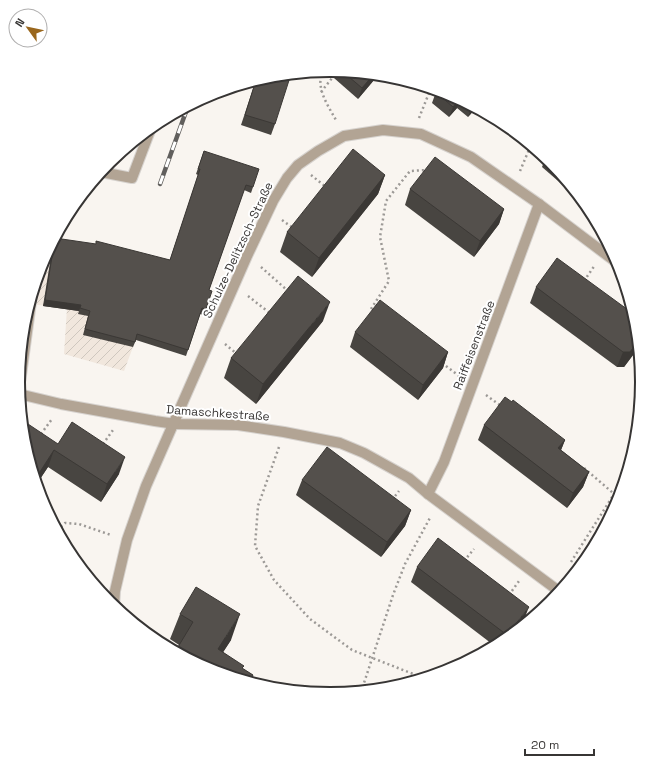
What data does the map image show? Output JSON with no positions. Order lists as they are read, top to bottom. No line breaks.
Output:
{"streets":{"street":["Schulze-Delitzsch-Straße","Raiffeisenstraße","Damaschkestraße"]},"crossings":[["Schulze-Delitzsch-Straße","Raiffeisenstraße"],["Schulze-Delitzsch-Straße","Damaschkestraße"],["Raiffeisenstraße","Damaschkestraße"]],"scale_bar":"20 m","north":"top left"}
